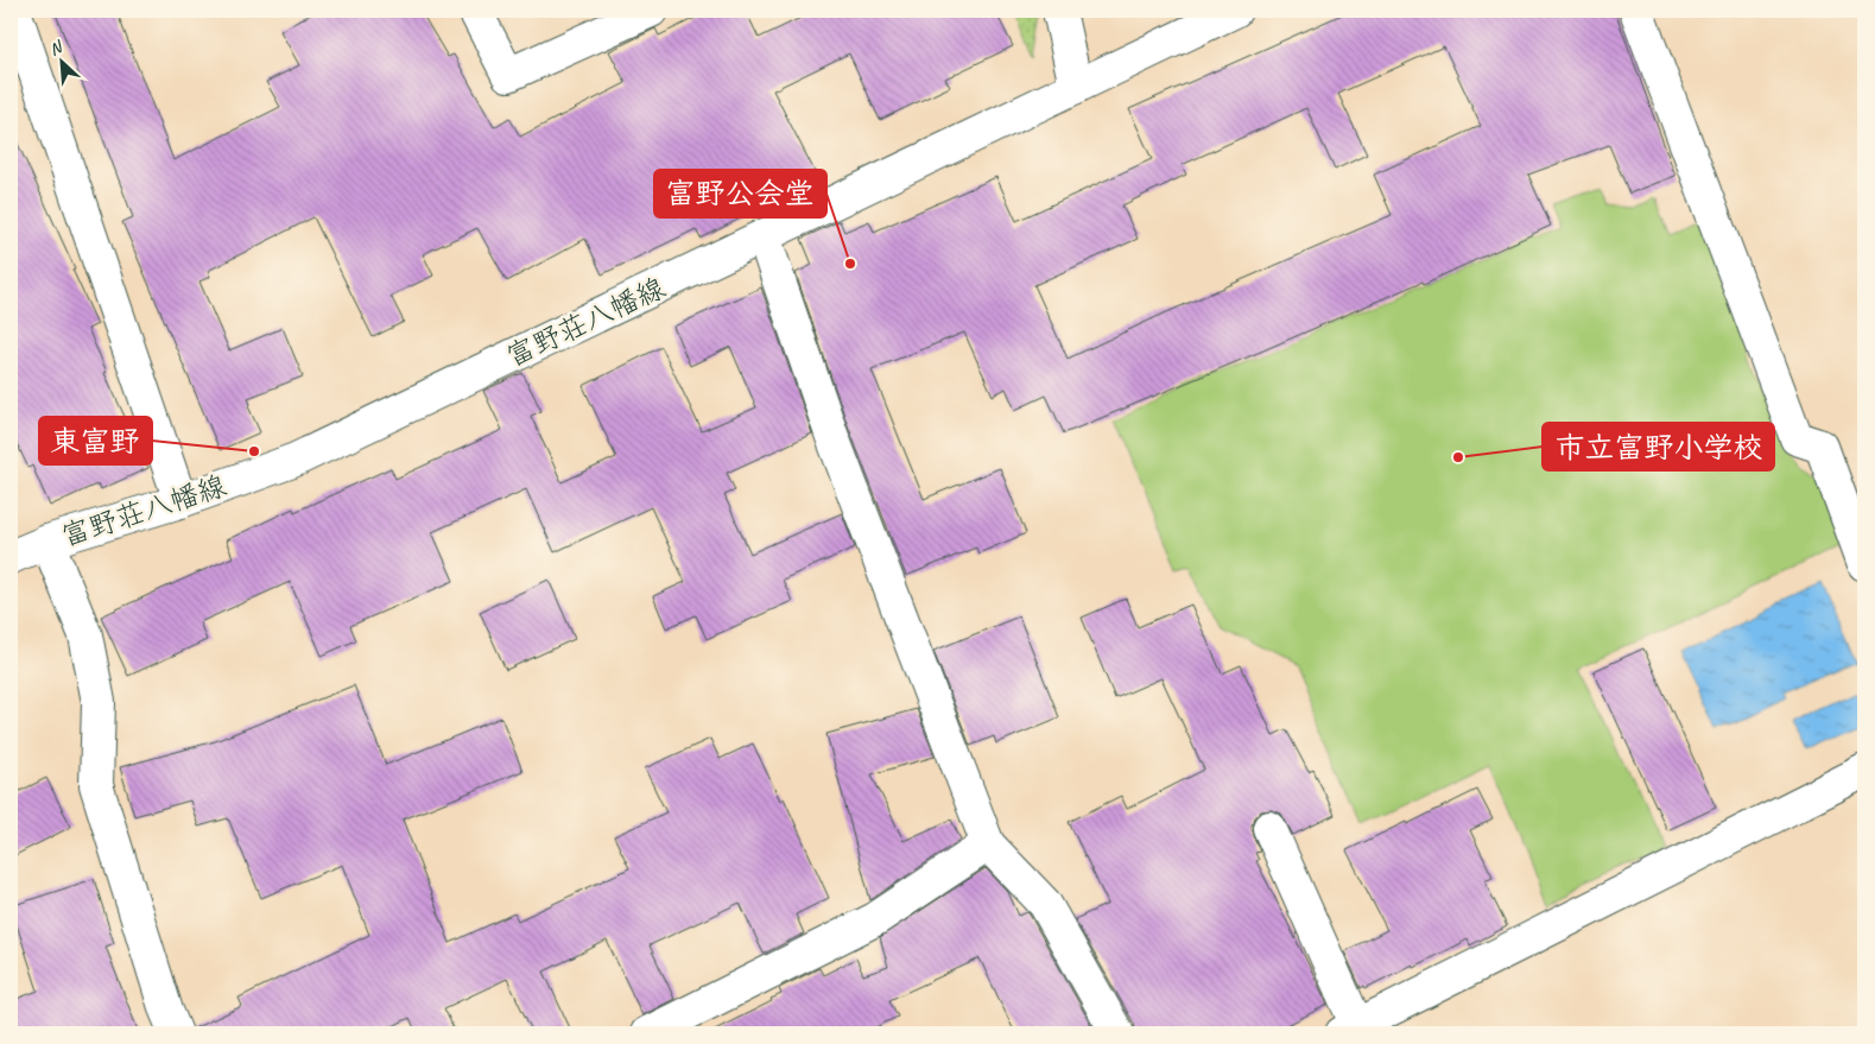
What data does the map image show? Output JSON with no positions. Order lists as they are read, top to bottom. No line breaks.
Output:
{"streets":{"street":["富野荘八幡線"]},"places":["富野公会堂","東富野","市立富野小学校"],"north":"top left"}
